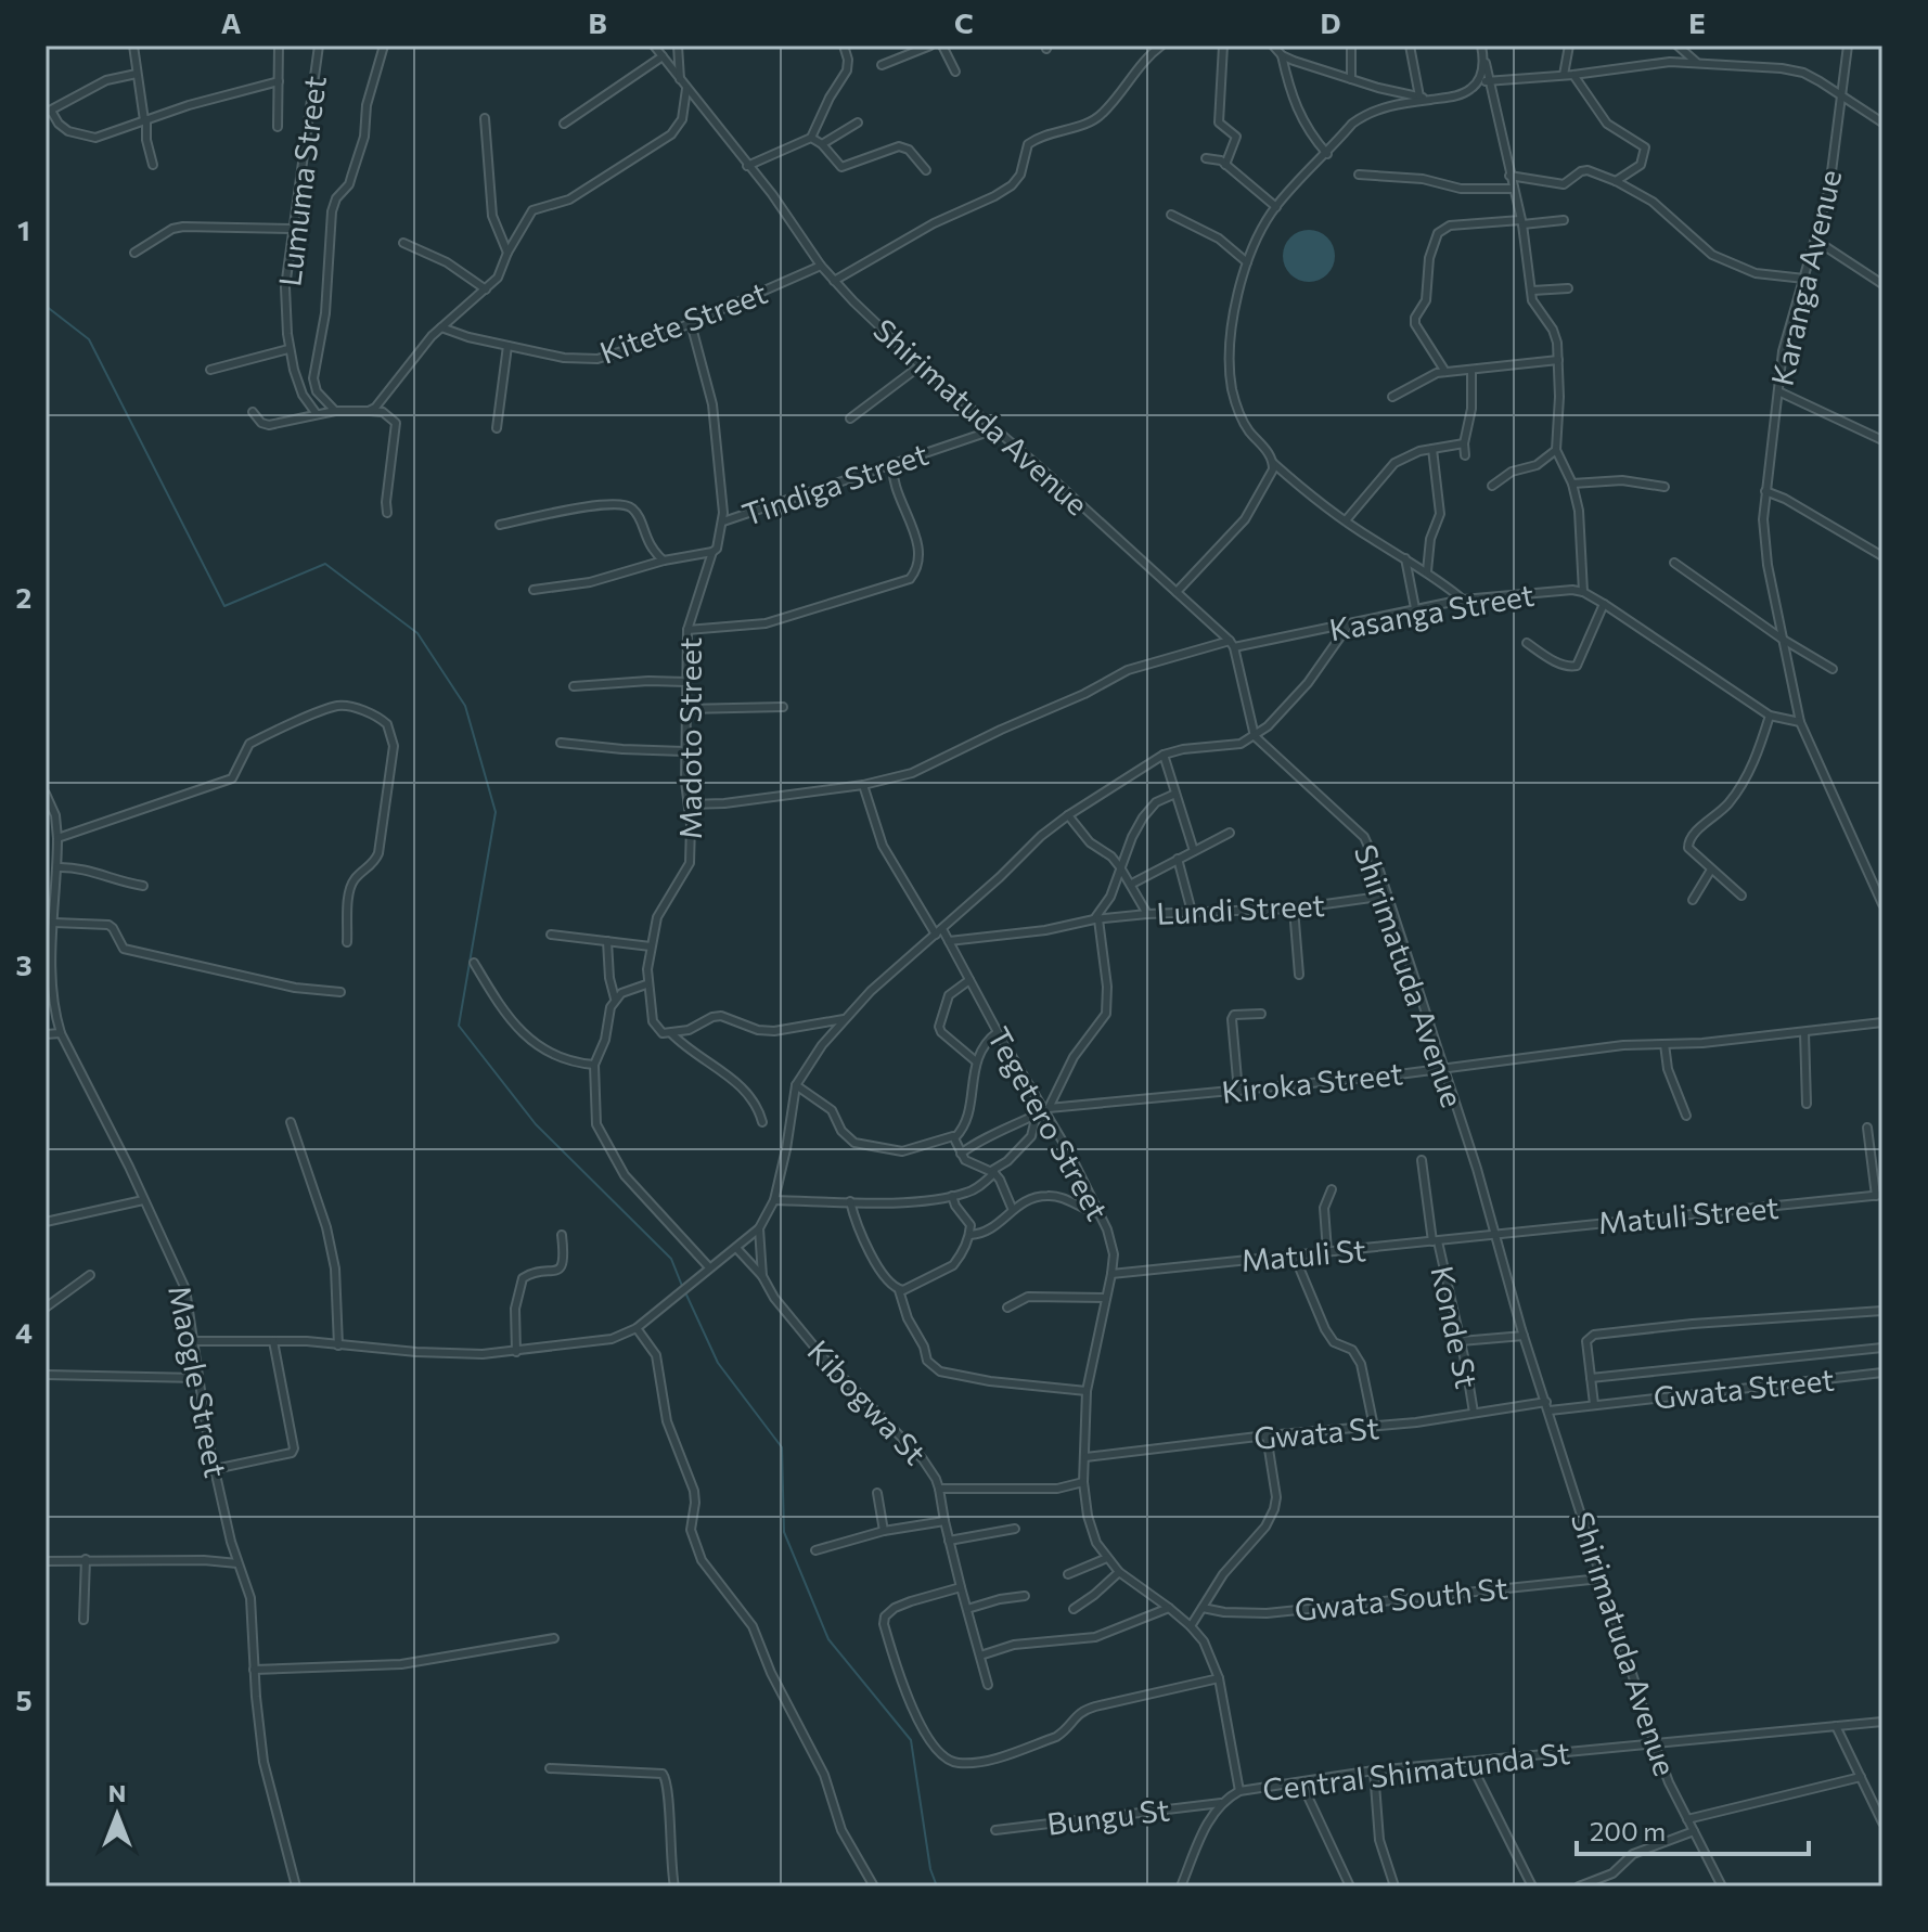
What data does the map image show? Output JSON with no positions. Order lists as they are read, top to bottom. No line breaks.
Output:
{"streets":{"street":["Lumuma Street","Karanga Avenue","Kitete Street","Shirimatuda Avenue","Tindiga Street","Kasanga Street","Madoto Street","Lundi Street","Kiroka Street","Tegetero Street","Matuli Street","Matuli St","Konde St","Maogle Street","Gwata Street","Kibogwa St","Gwata St","Gwata South St","Central Shimatunda St","Bungu St"]},"crossings":[["Kitete Street","Shirimatuda Avenue"],["Shirimatuda Avenue","Tindiga Street"],["Shirimatuda Avenue","Kasanga Street"],["Shirimatuda Avenue","Lundi Street"],["Shirimatuda Avenue","Kiroka Street"],["Shirimatuda Avenue","Matuli Street"],["Shirimatuda Avenue","Matuli St"],["Shirimatuda Avenue","Gwata Street"],["Shirimatuda Avenue","Gwata St"],["Shirimatuda Avenue","Gwata South St"],["Shirimatuda Avenue","Central Shimatunda St"],["Kasanga Street","Madoto Street"],["Kasanga Street","Tegetero Street"],["Lundi Street","Tegetero Street"],["Kiroka Street","Tegetero Street"],["Tegetero Street","Matuli St"],["Tegetero Street","Gwata St"],["Tegetero Street","Central Shimatunda St"],["Matuli Street","Matuli St"],["Matuli St","Konde St"],["Konde St","Gwata St"],["Central Shimatunda St","Bungu St"]],"scale_bar":"200 m","north":"top","grid":{"columns":["A","B","C","D","E"],"rows":["1","2","3","4","5"]}}
